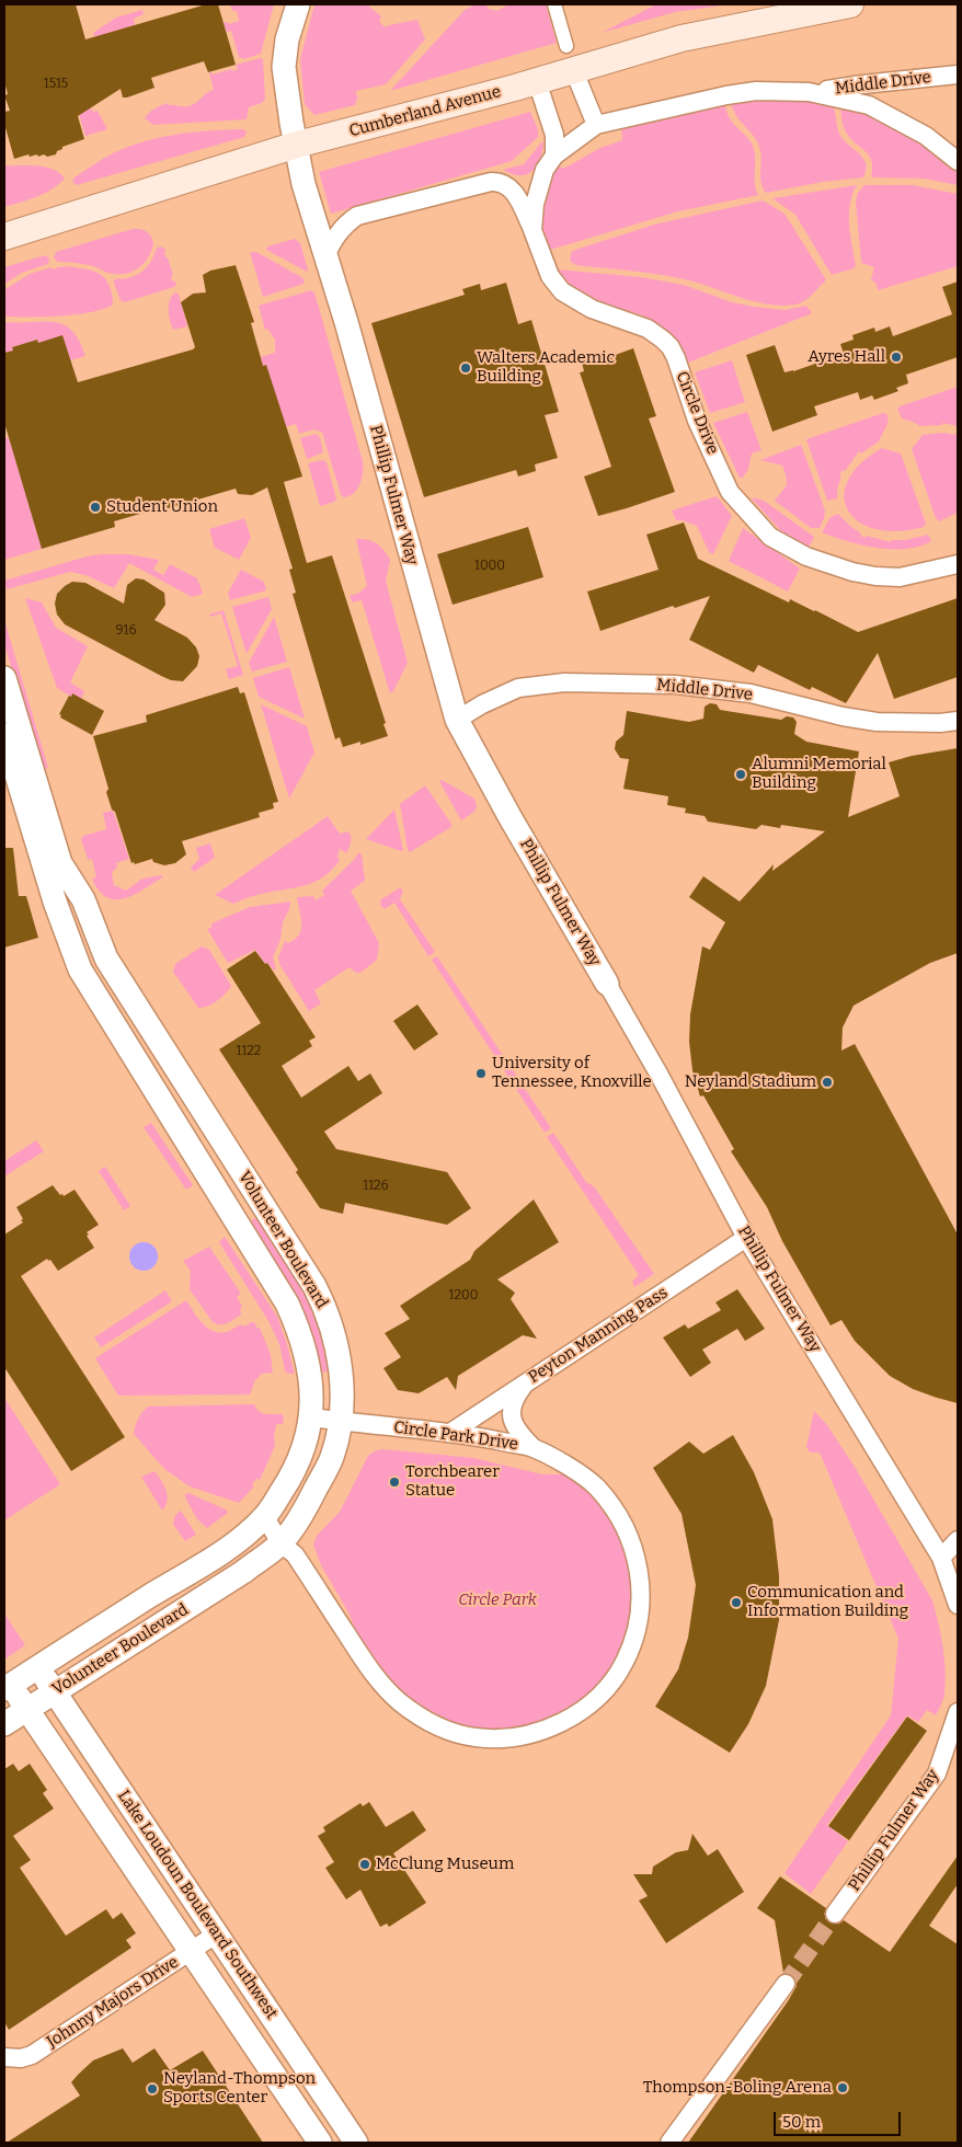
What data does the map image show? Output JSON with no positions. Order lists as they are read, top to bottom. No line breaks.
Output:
{"streets":{"main road":["Cumberland Avenue"],"street":["Middle Drive","Circle Drive","Phillip Fulmer Way","Volunteer Boulevard","Peyton Manning Pass","Circle Park Drive","Lake Loudoun Boulevard Southwest","Johnny Majors Drive"]},"crossings":[["Middle Drive","Circle Drive"],["Middle Drive","Phillip Fulmer Way"],["Cumberland Avenue","Phillip Fulmer Way"],["Phillip Fulmer Way","Peyton Manning Pass"],["Volunteer Boulevard","Circle Park Drive"],["Volunteer Boulevard","Lake Loudoun Boulevard Southwest"],["Peyton Manning Pass","Circle Park Drive"],["Lake Loudoun Boulevard Southwest","Johnny Majors Drive"]],"parks":["Circle Park"],"places":["Ayres Hall","Walters Academic Building","Student Union","Alumni Memorial Building","University of Tennessee, Knoxville","Neyland Stadium","Torchbearer Statue","Communication and Information Building","McClung Museum","Thompson-Boling Arena","Neyland-Thompson Sports Center"],"house_numbers":["1515","1000","916","1122","1126","1200"],"scale_bar":"50 m"}
